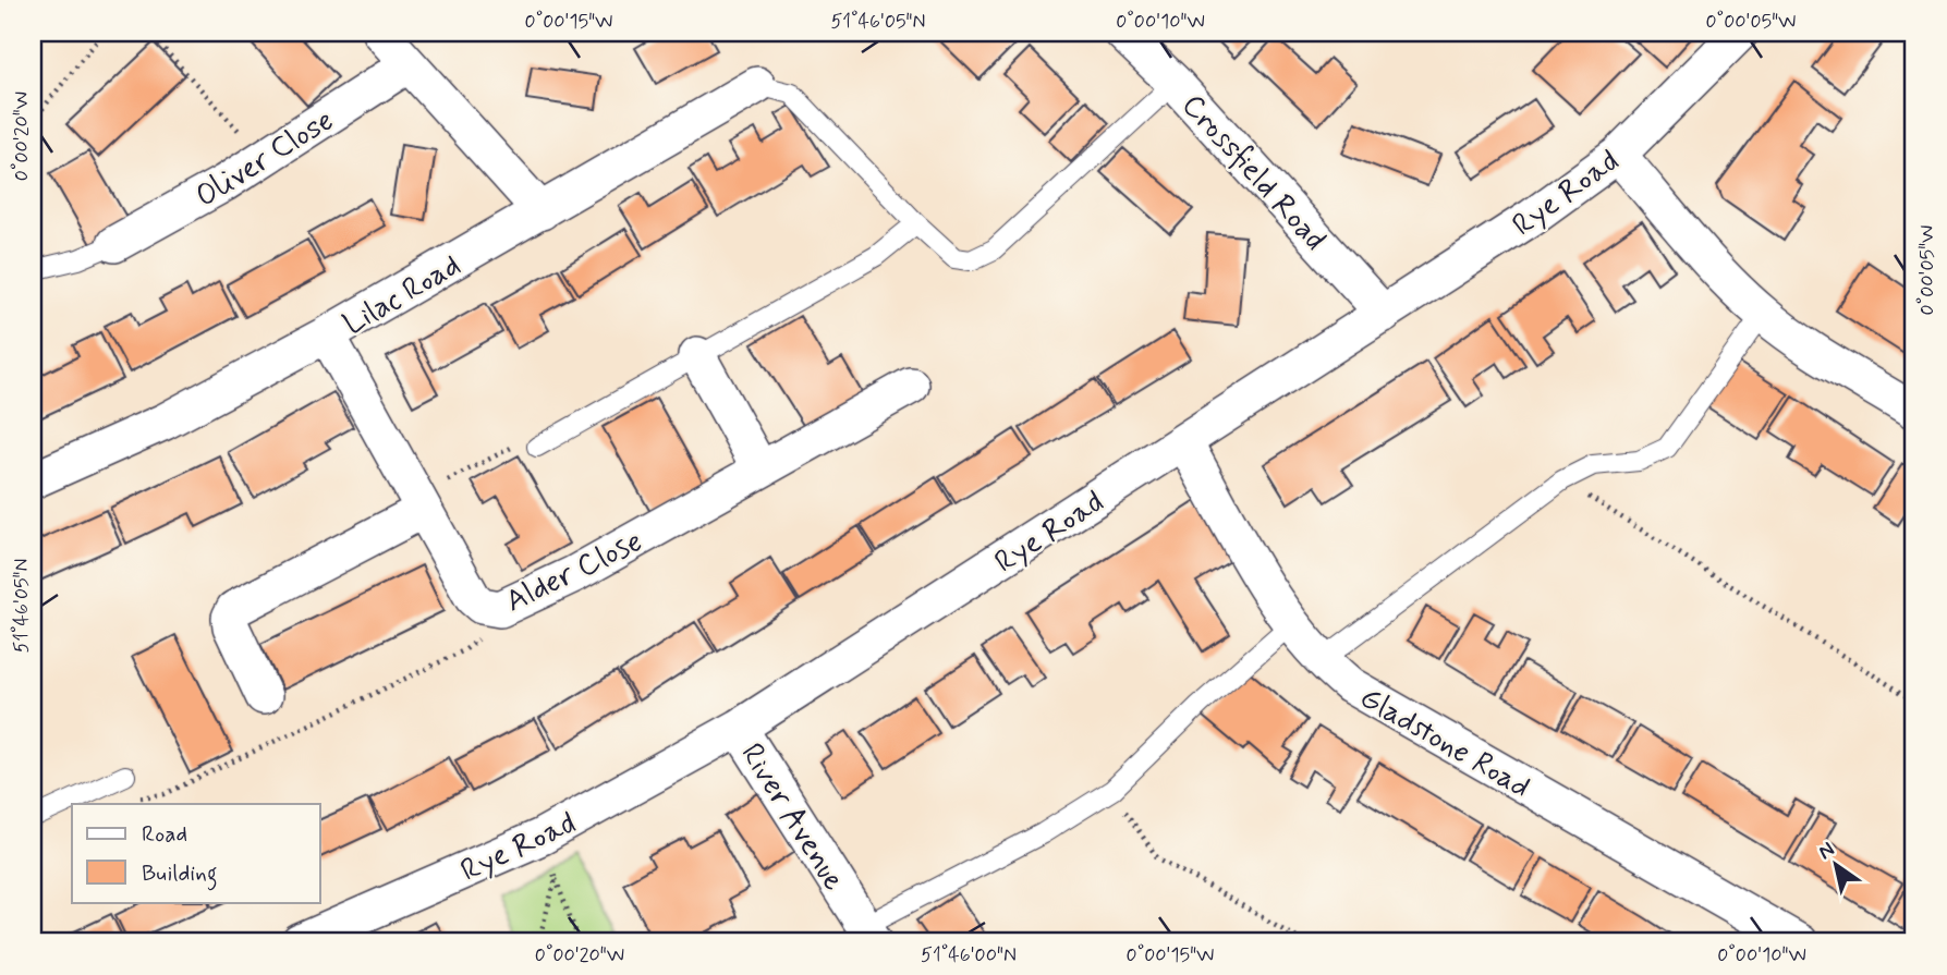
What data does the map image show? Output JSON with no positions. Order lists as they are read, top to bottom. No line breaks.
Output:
{"streets":{"street":["Oliver Close","Crossfield Road","Rye Road","Lilac Road","Alder Close","Gladstone Road","River Avenue"]},"crossings":[["Crossfield Road","Rye Road"],["Rye Road","Gladstone Road"],["Rye Road","River Avenue"],["Lilac Road","Alder Close"]],"legend":["Road","Building"],"north":"top left","coordinates":["0°00'15\"W","51°46'05\"N","0°00'10\"W","0°00'05\"W","0°00'20\"W","51°46'00\"N"]}
